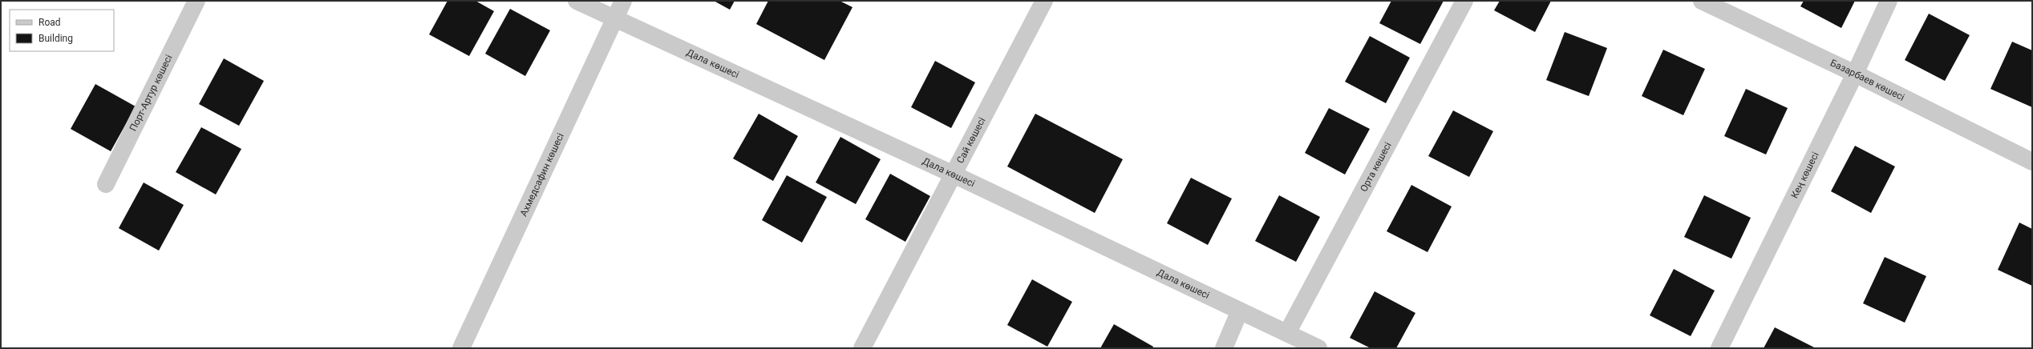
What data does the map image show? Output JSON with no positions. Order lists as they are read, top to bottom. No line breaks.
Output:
{"streets":{"street":["Дала көшесі","Базарбаев көшесі","Порт-Артур көшесі","Сай көшесі","Орта көшесі","Ахмедсафин көшесі","Кең көшесі"]},"crossings":[["Дала көшесі","Сай көшесі"],["Дала көшесі","Орта көшесі"],["Дала көшесі","Ахмедсафин көшесі"],["Базарбаев көшесі","Кең көшесі"]],"legend":["Road","Building"]}
